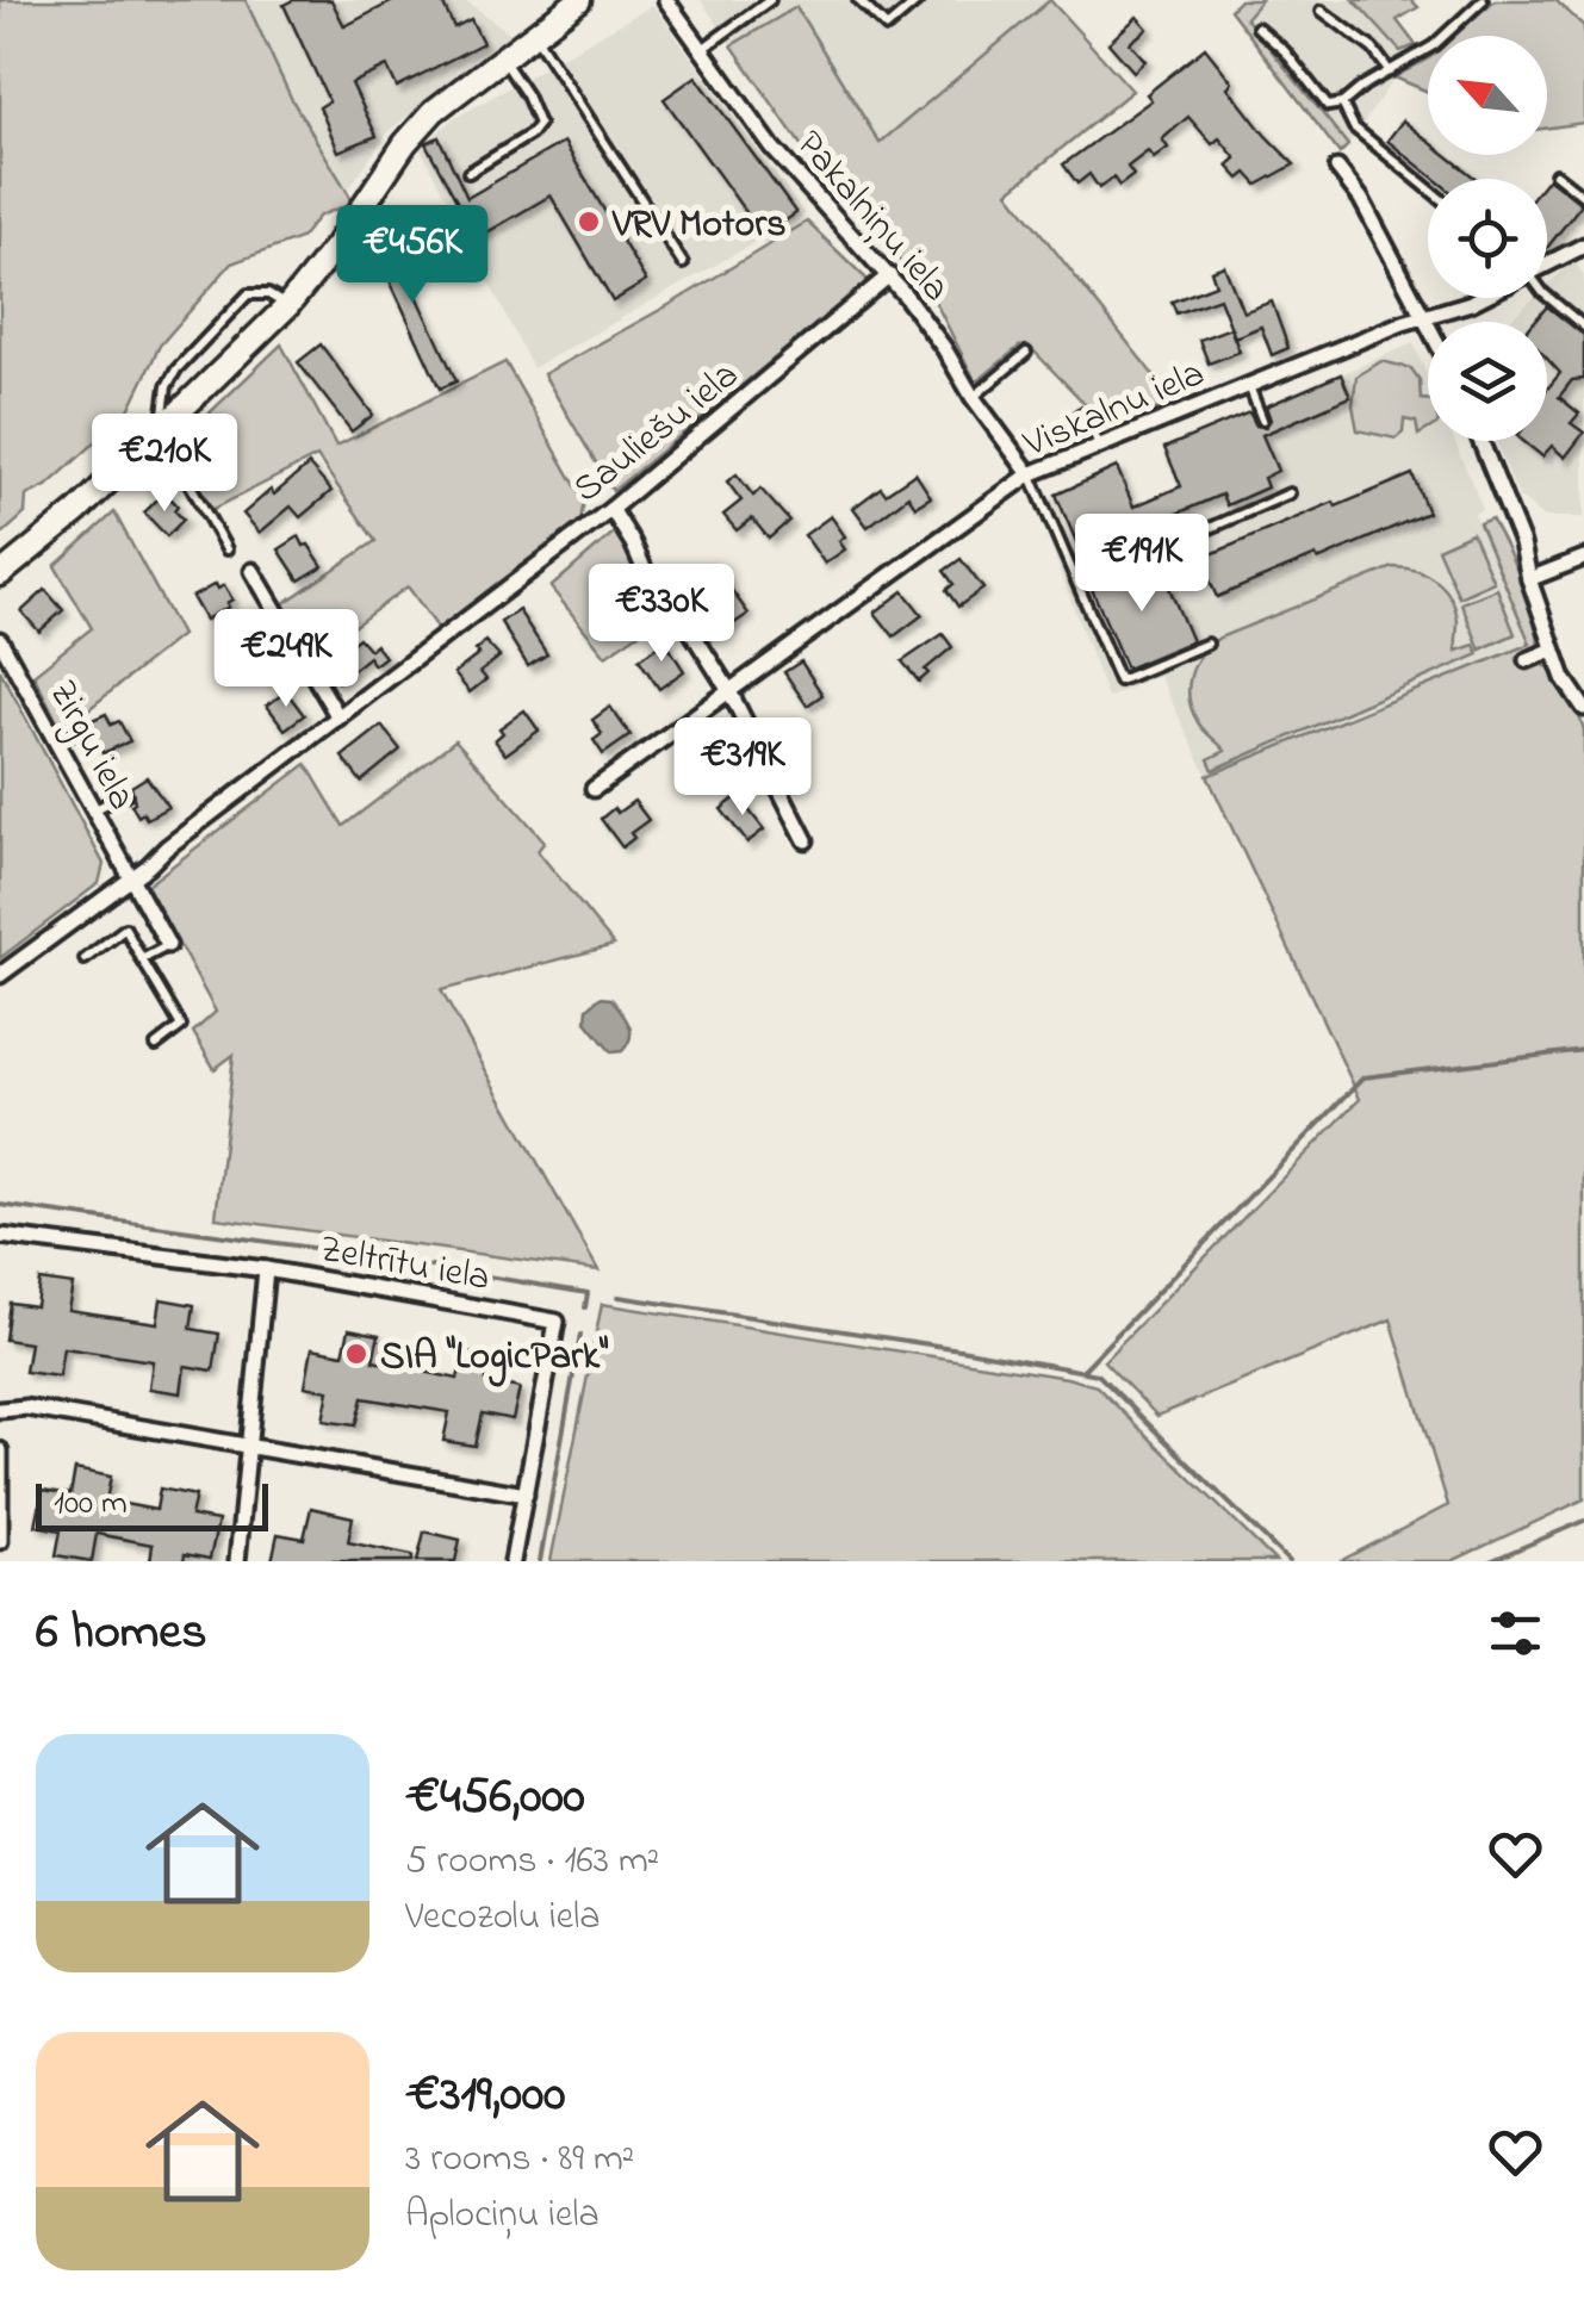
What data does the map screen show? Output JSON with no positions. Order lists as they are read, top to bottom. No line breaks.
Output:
{"streets":{"street":["Pakalniņu iela","Viskalnu iela","Sauliešu iela","Zirgu iela","Zeltrītu iela"]},"crossings":[["Pakalniņu iela","Viskalnu iela"],["Pakalniņu iela","Sauliešu iela"],["Sauliešu iela","Zirgu iela"]],"places":["VRV Motors","SIA \"LogicPark\""],"scale_bar":"100 m","north":"top left","page":{"price":["€456K","€210K","€191K","€330K","€249K","€319K"],"scale":"100 m","heading":"6 homes","list":[{"name":"€456,000","note":"5 rooms · 163 m² · Vecozolu iela"},{"name":"€319,000","note":"3 rooms · 89 m² · Aplociņu iela"}]}}
